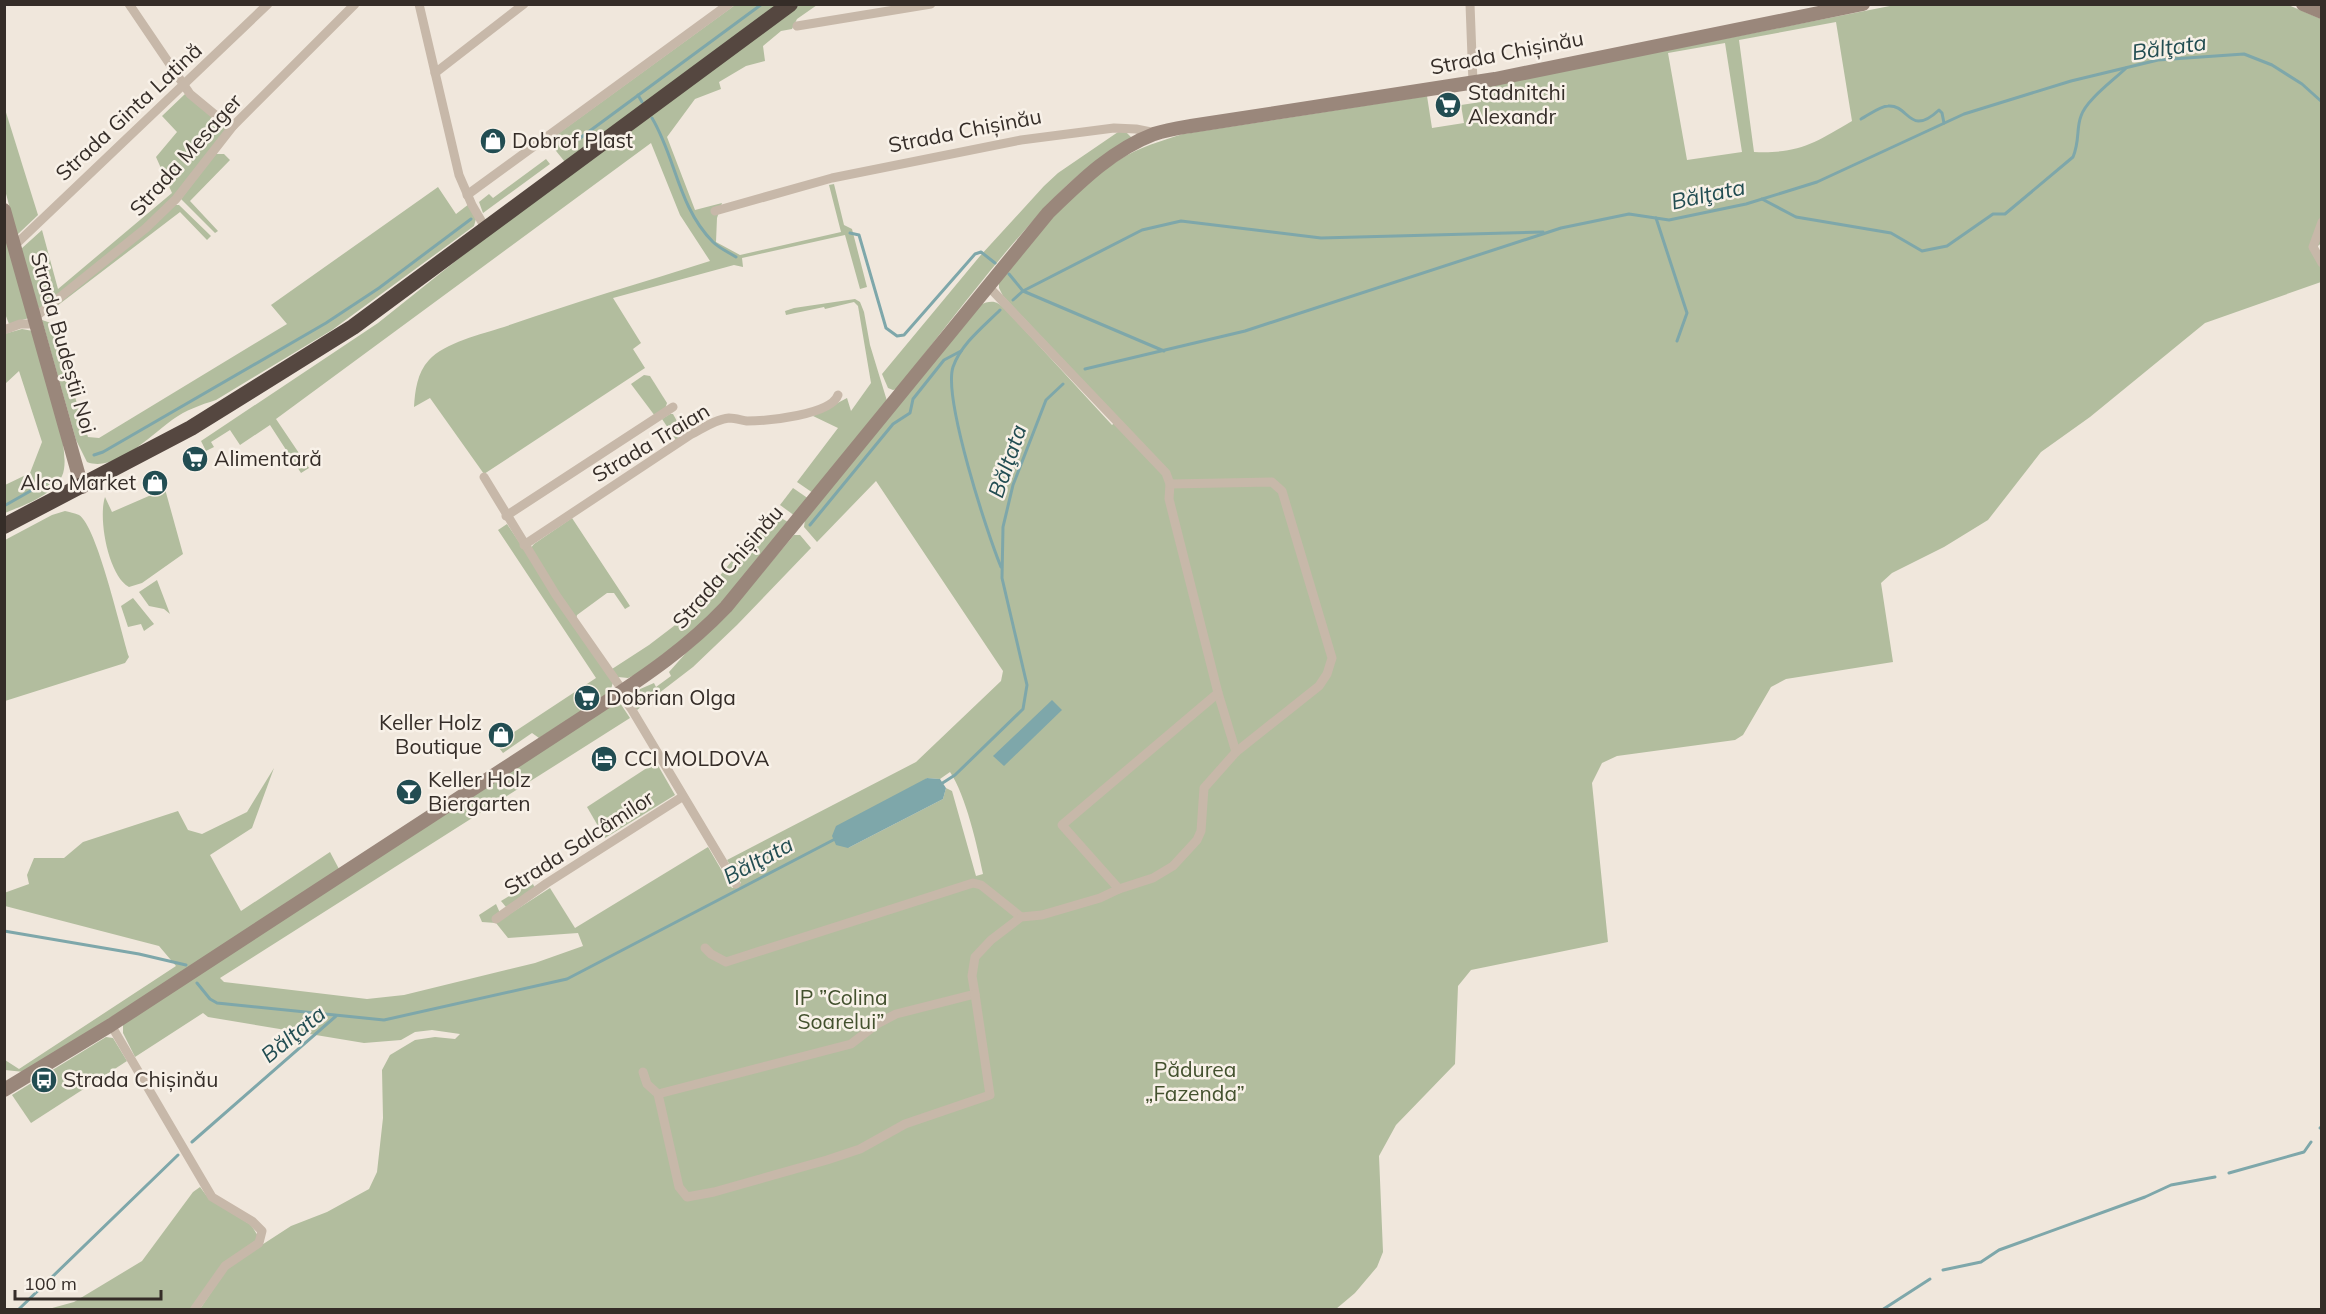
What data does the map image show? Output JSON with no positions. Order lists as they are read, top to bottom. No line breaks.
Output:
{"streets":{"street":["Strada Chișinău","Strada Ginta Latină","Strada Mesager","Strada Budeștii Noi","Strada Traian","Strada Salcâmilor"]},"crossings":[["Strada Chișinău","Strada Salcâmilor"],["Strada Ginta Latină","Strada Budeștii Noi"],["Strada Mesager","Strada Budeștii Noi"]],"water":["Bălţata"],"parks":["IP ”Colina Soarelui”","Pădurea „Fazenda”"],"places":{"supermarket":["Stadnitchi Alexandr","Alimentară","Dobrian Olga"],"shop":["Dobrof Plast","Alco Market","Keller Holz Boutique"],"hotel":["CCI MOLDOVA"],"bar":["Keller Holz Biergarten"],"bus stop":["Strada Chișinău"]},"scale_bar":"100 m"}
